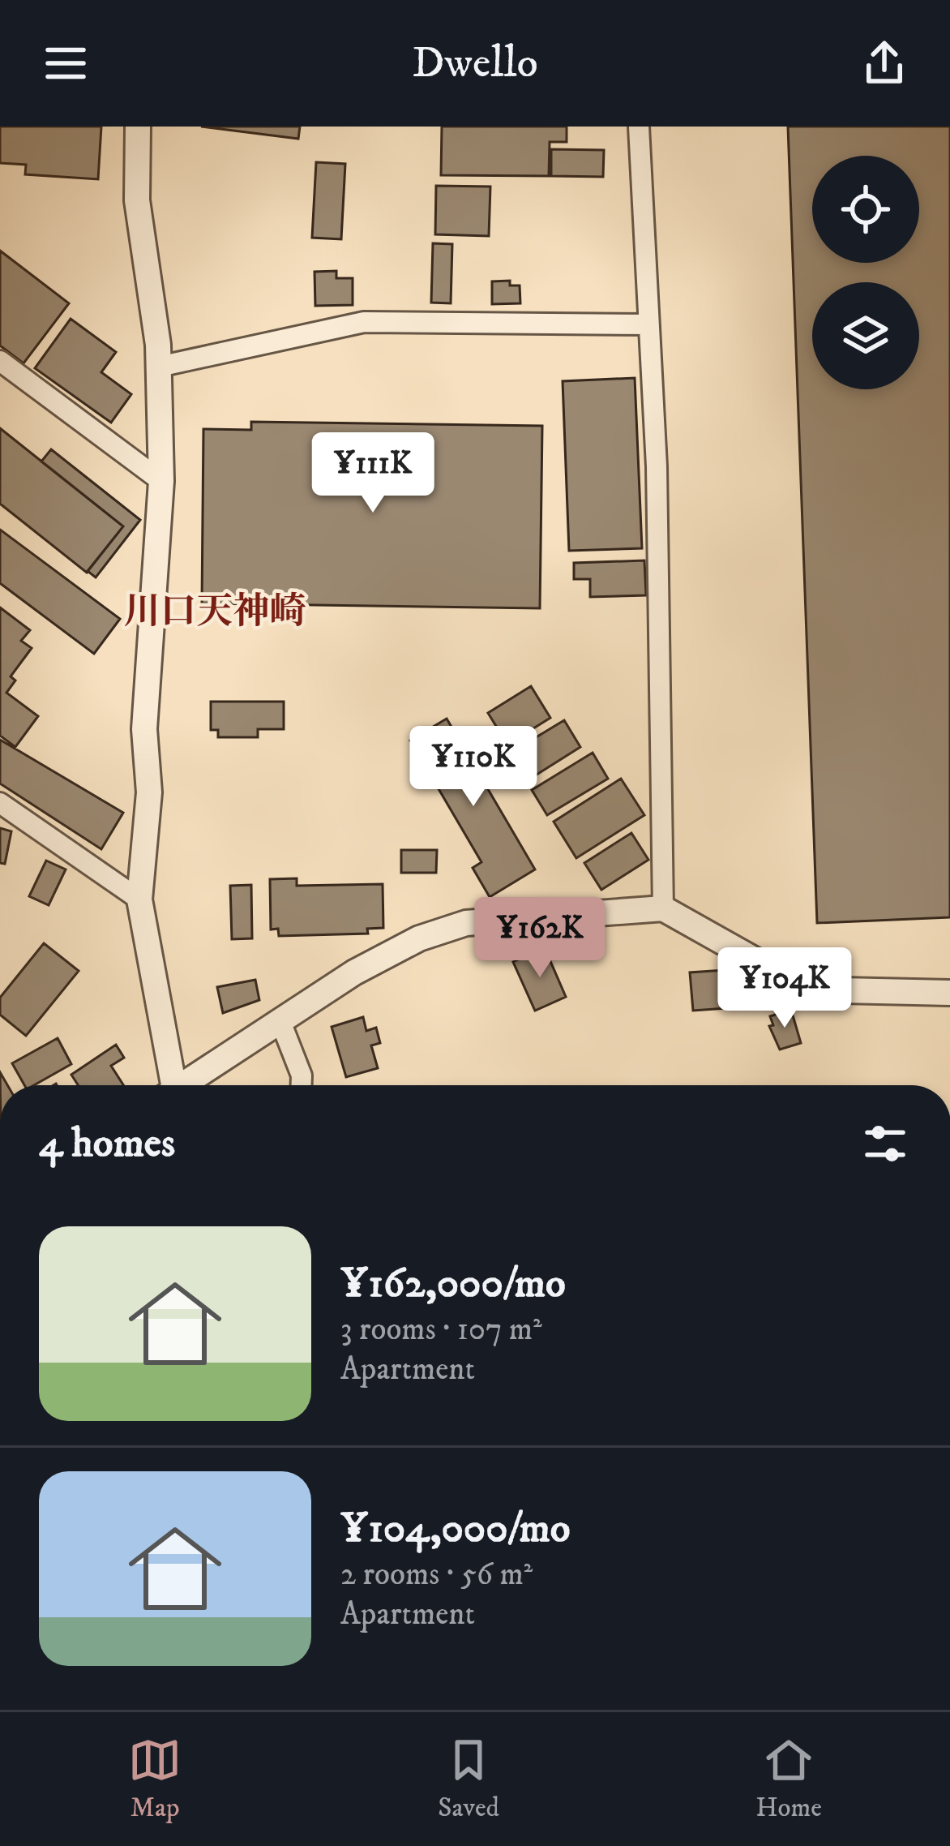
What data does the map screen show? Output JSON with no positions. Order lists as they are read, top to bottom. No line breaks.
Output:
{"districts":["川口天神崎"],"page":{"header":"Dwello","price":["¥111K","¥110K","¥162K","¥104K"],"heading":"4 homes","list":[{"name":"¥162,000/mo","note":"3 rooms · 107 m² · Apartment"},{"name":"¥104,000/mo","note":"2 rooms · 56 m² · Apartment"}],"tabs":["Map","Saved","Home"]}}
